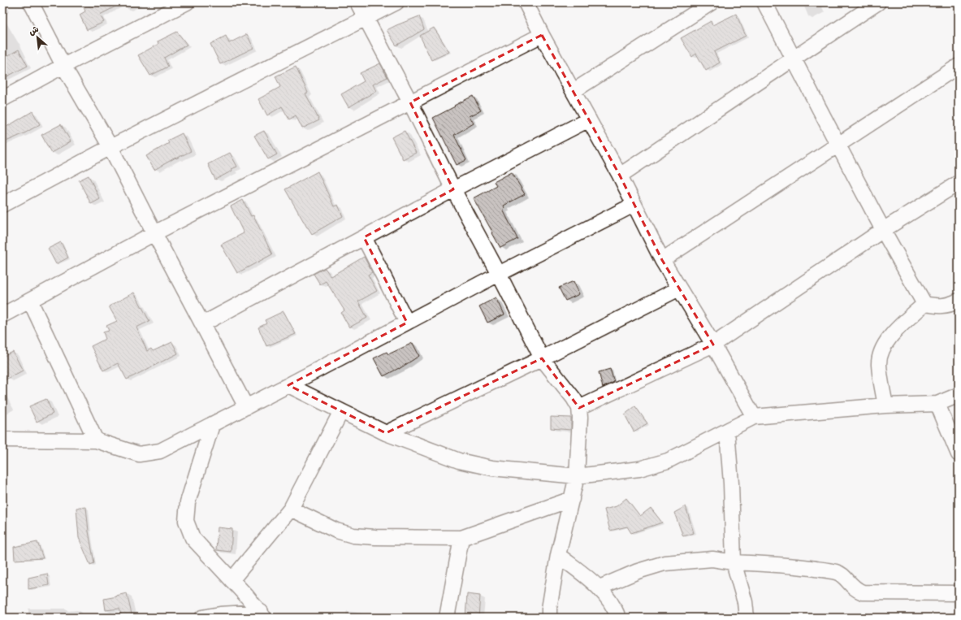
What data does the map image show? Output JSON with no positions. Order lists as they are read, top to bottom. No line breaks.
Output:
{"north":"top left"}
